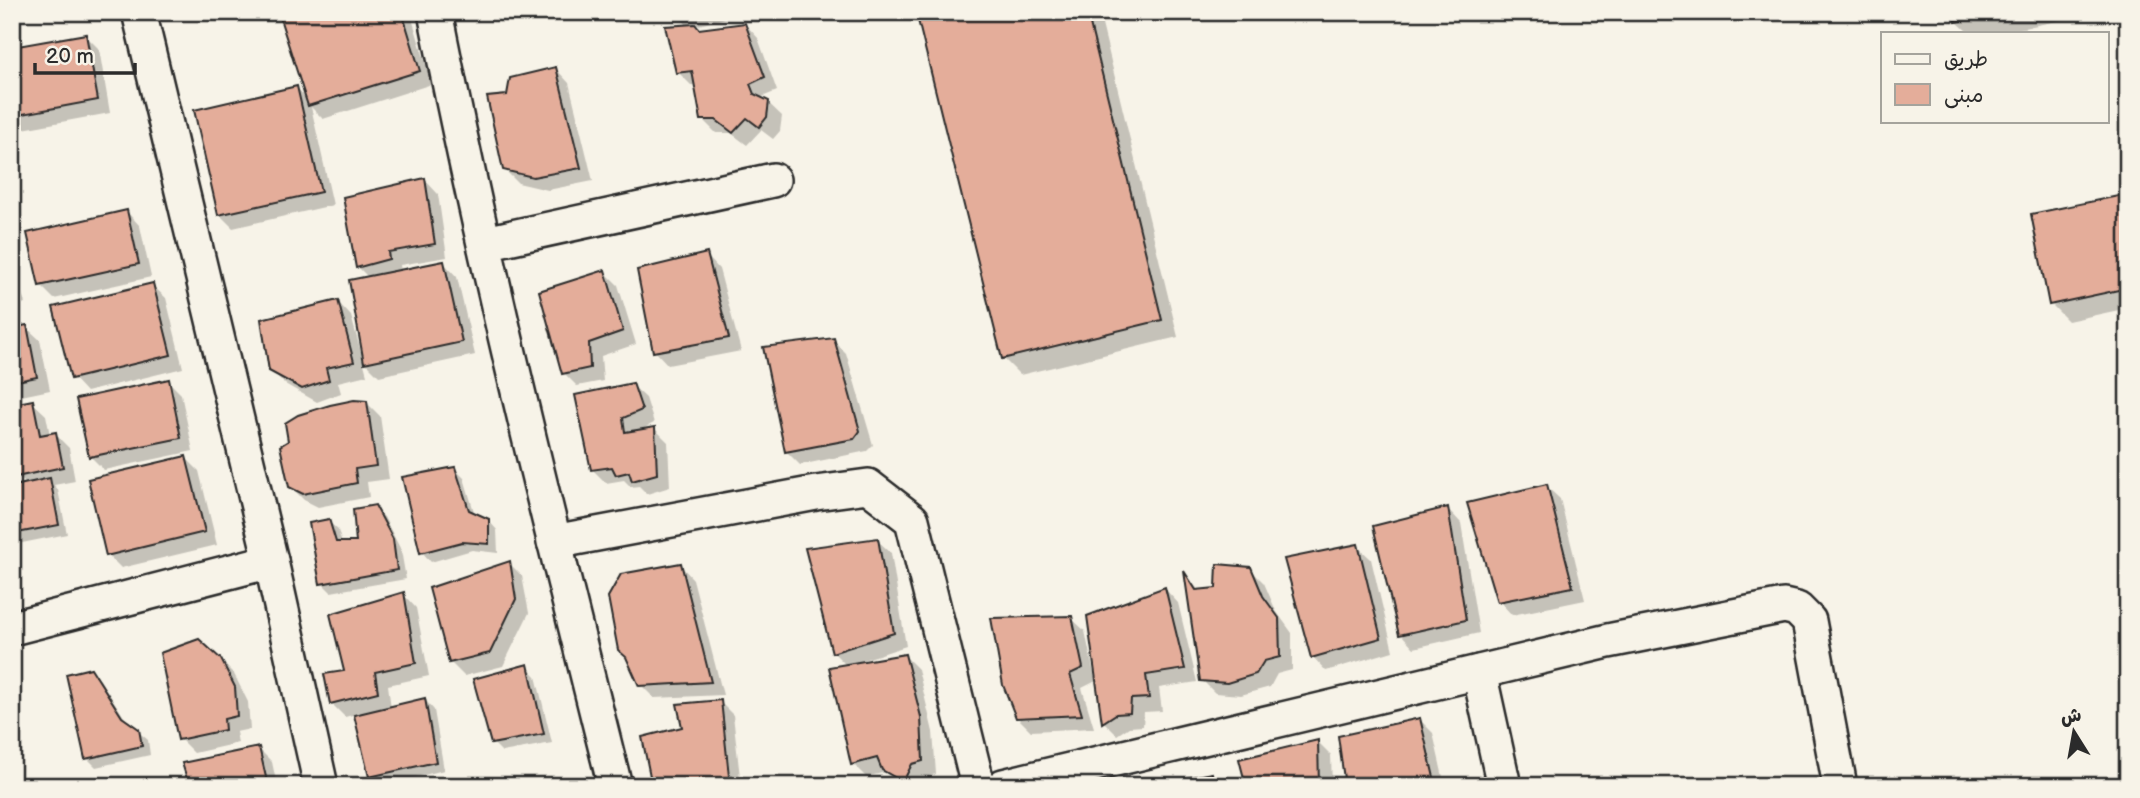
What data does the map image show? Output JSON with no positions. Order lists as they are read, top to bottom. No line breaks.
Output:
{"legend":["طريق","مبنى"],"scale_bar":"20 m","north":"top"}
